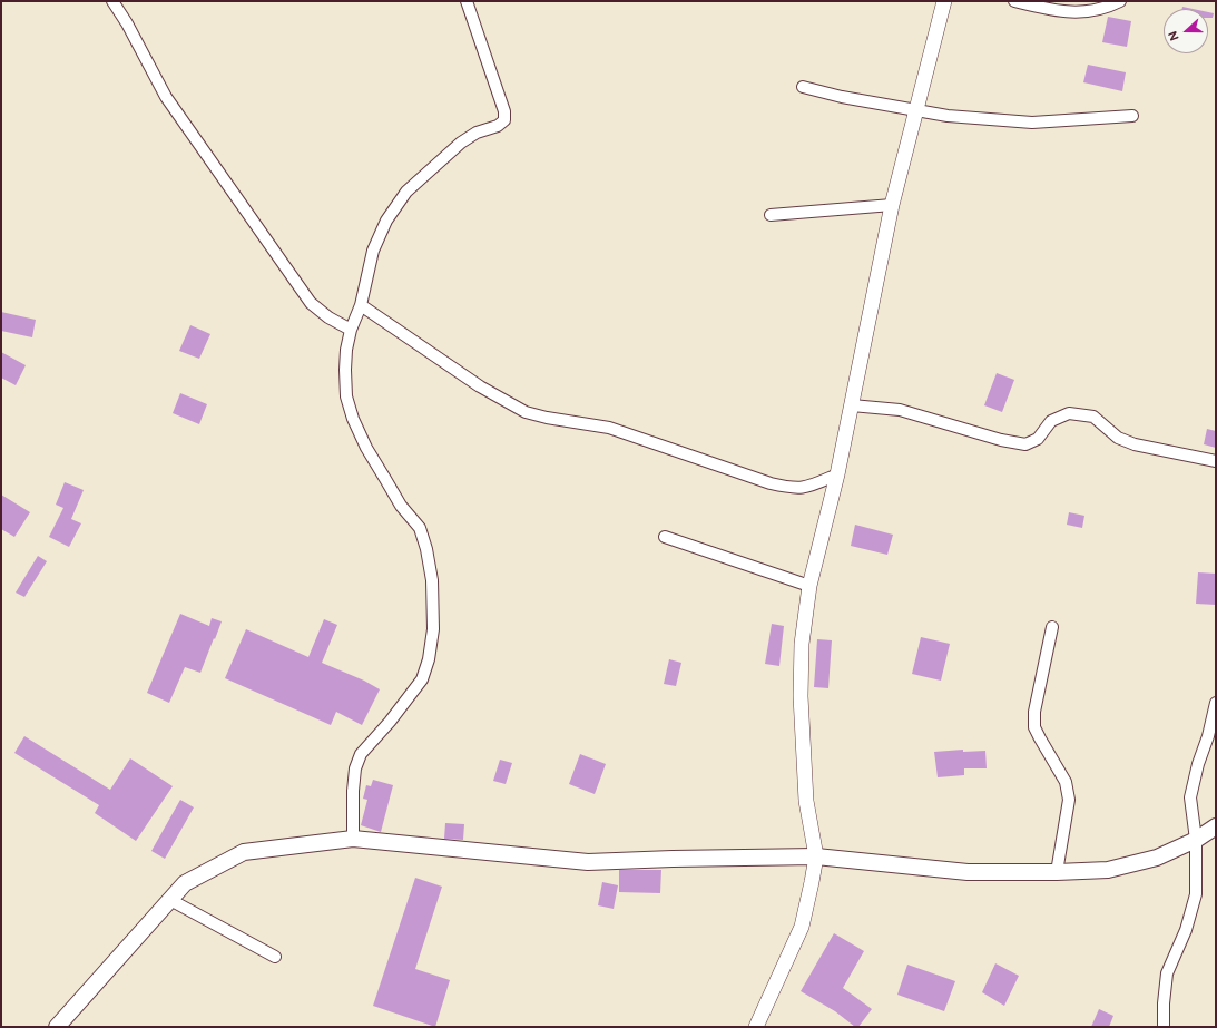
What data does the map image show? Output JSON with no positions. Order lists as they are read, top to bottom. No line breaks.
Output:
{"north":"left"}
